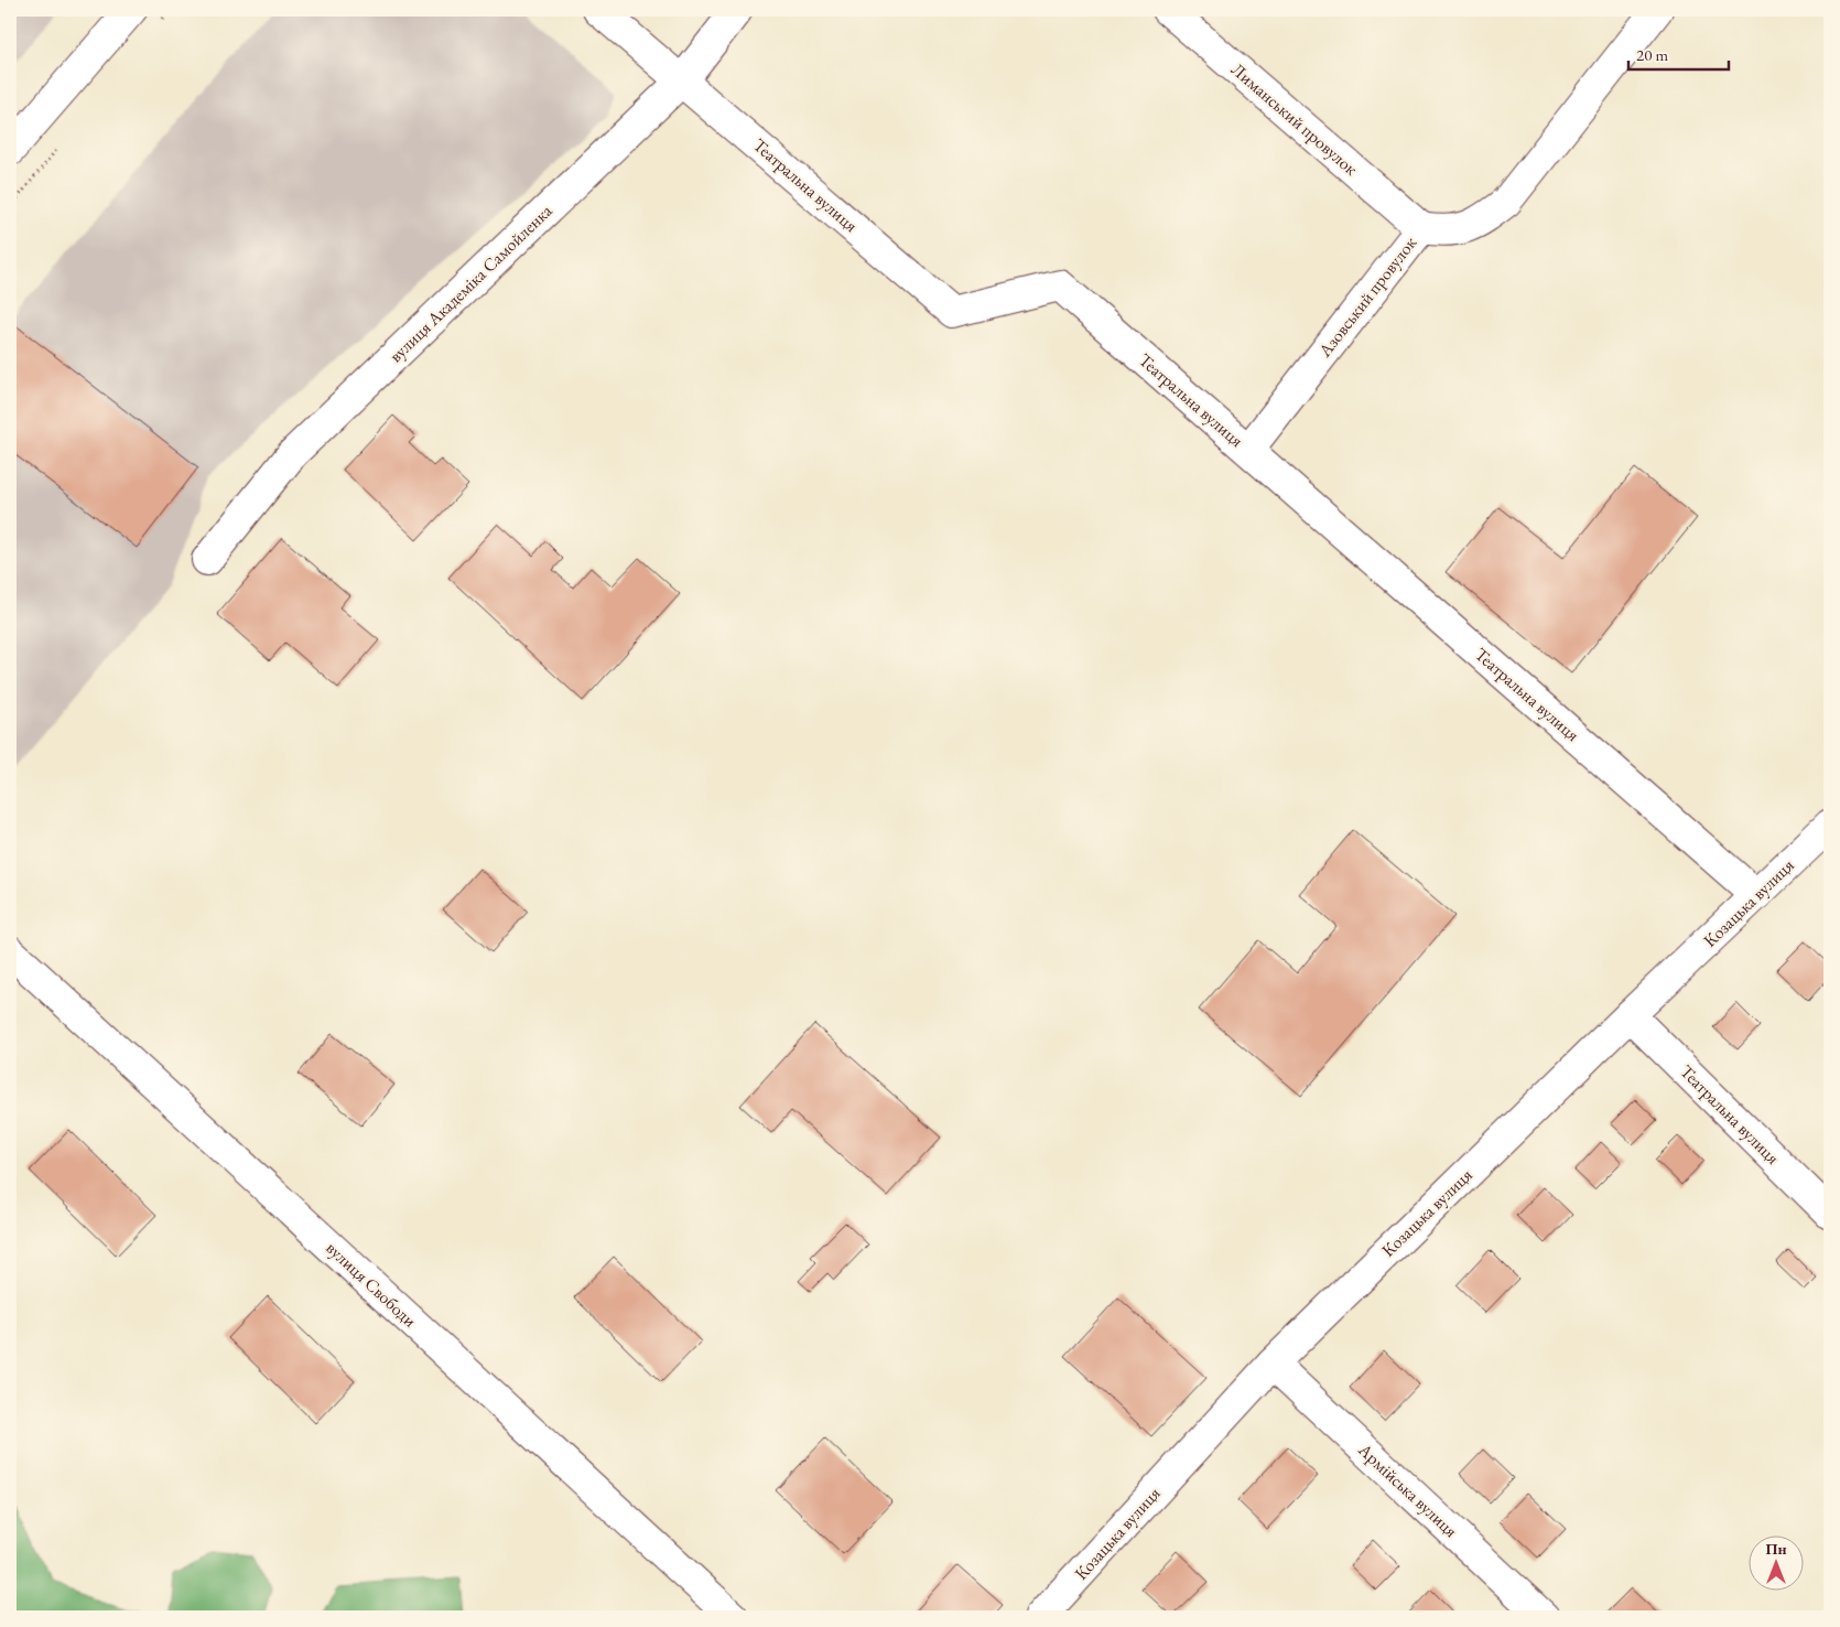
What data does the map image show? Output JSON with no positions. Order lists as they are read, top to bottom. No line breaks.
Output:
{"streets":{"street":["Лиманський провулок","Театральна вулиця","вулиця Академіка Самойленка","Азовський провулок","Козацька вулиця","вулиця Свободи","Армійська вулиця"]},"crossings":[["Лиманський провулок","Азовський провулок"],["Театральна вулиця","вулиця Академіка Самойленка"],["Театральна вулиця","Азовський провулок"],["Театральна вулиця","Козацька вулиця"],["Козацька вулиця","Армійська вулиця"]],"scale_bar":"20 m","north":"top"}
